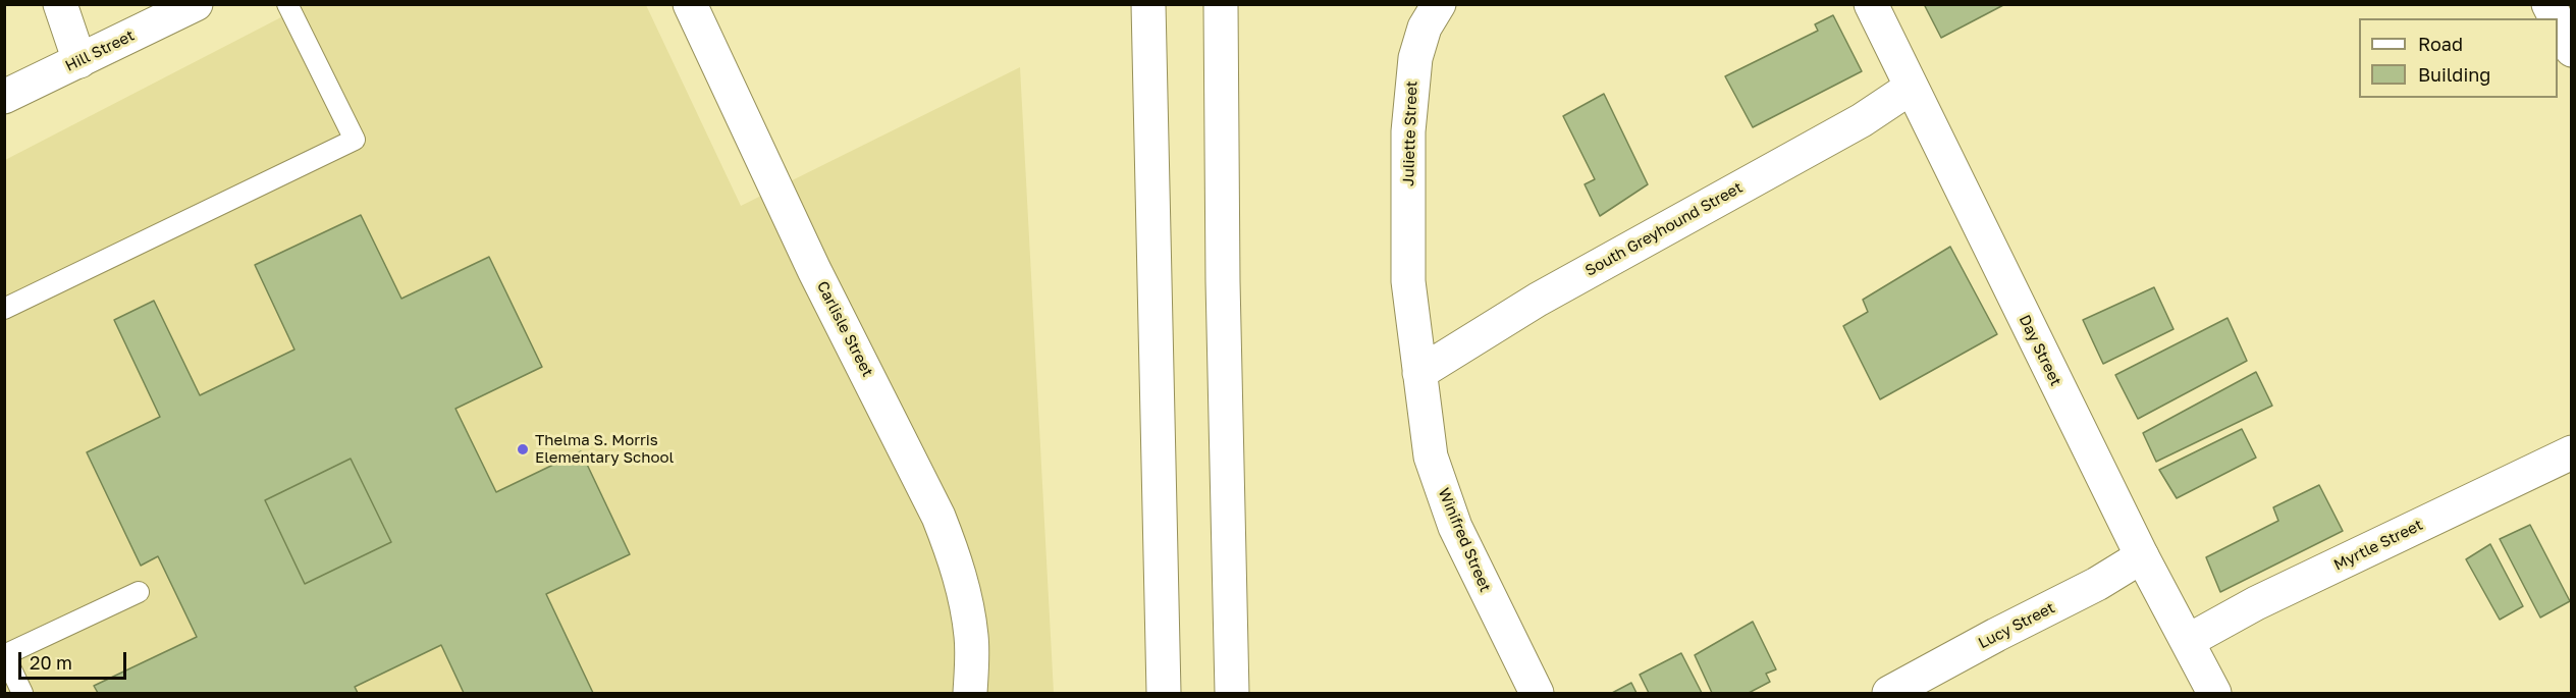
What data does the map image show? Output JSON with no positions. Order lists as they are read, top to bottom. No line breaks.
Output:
{"streets":{"main road":["Hill Street","Juliette Street","South Greyhound Street","Carlisle Street","Day Street","Winifred Street","Myrtle Street","Lucy Street"]},"crossings":[["Juliette Street","Winifred Street"],["South Greyhound Street","Day Street"],["South Greyhound Street","Winifred Street"],["Day Street","Myrtle Street"],["Day Street","Lucy Street"]],"places":["Thelma S. Morris Elementary School"],"legend":["Road","Building"],"scale_bar":"20 m"}
